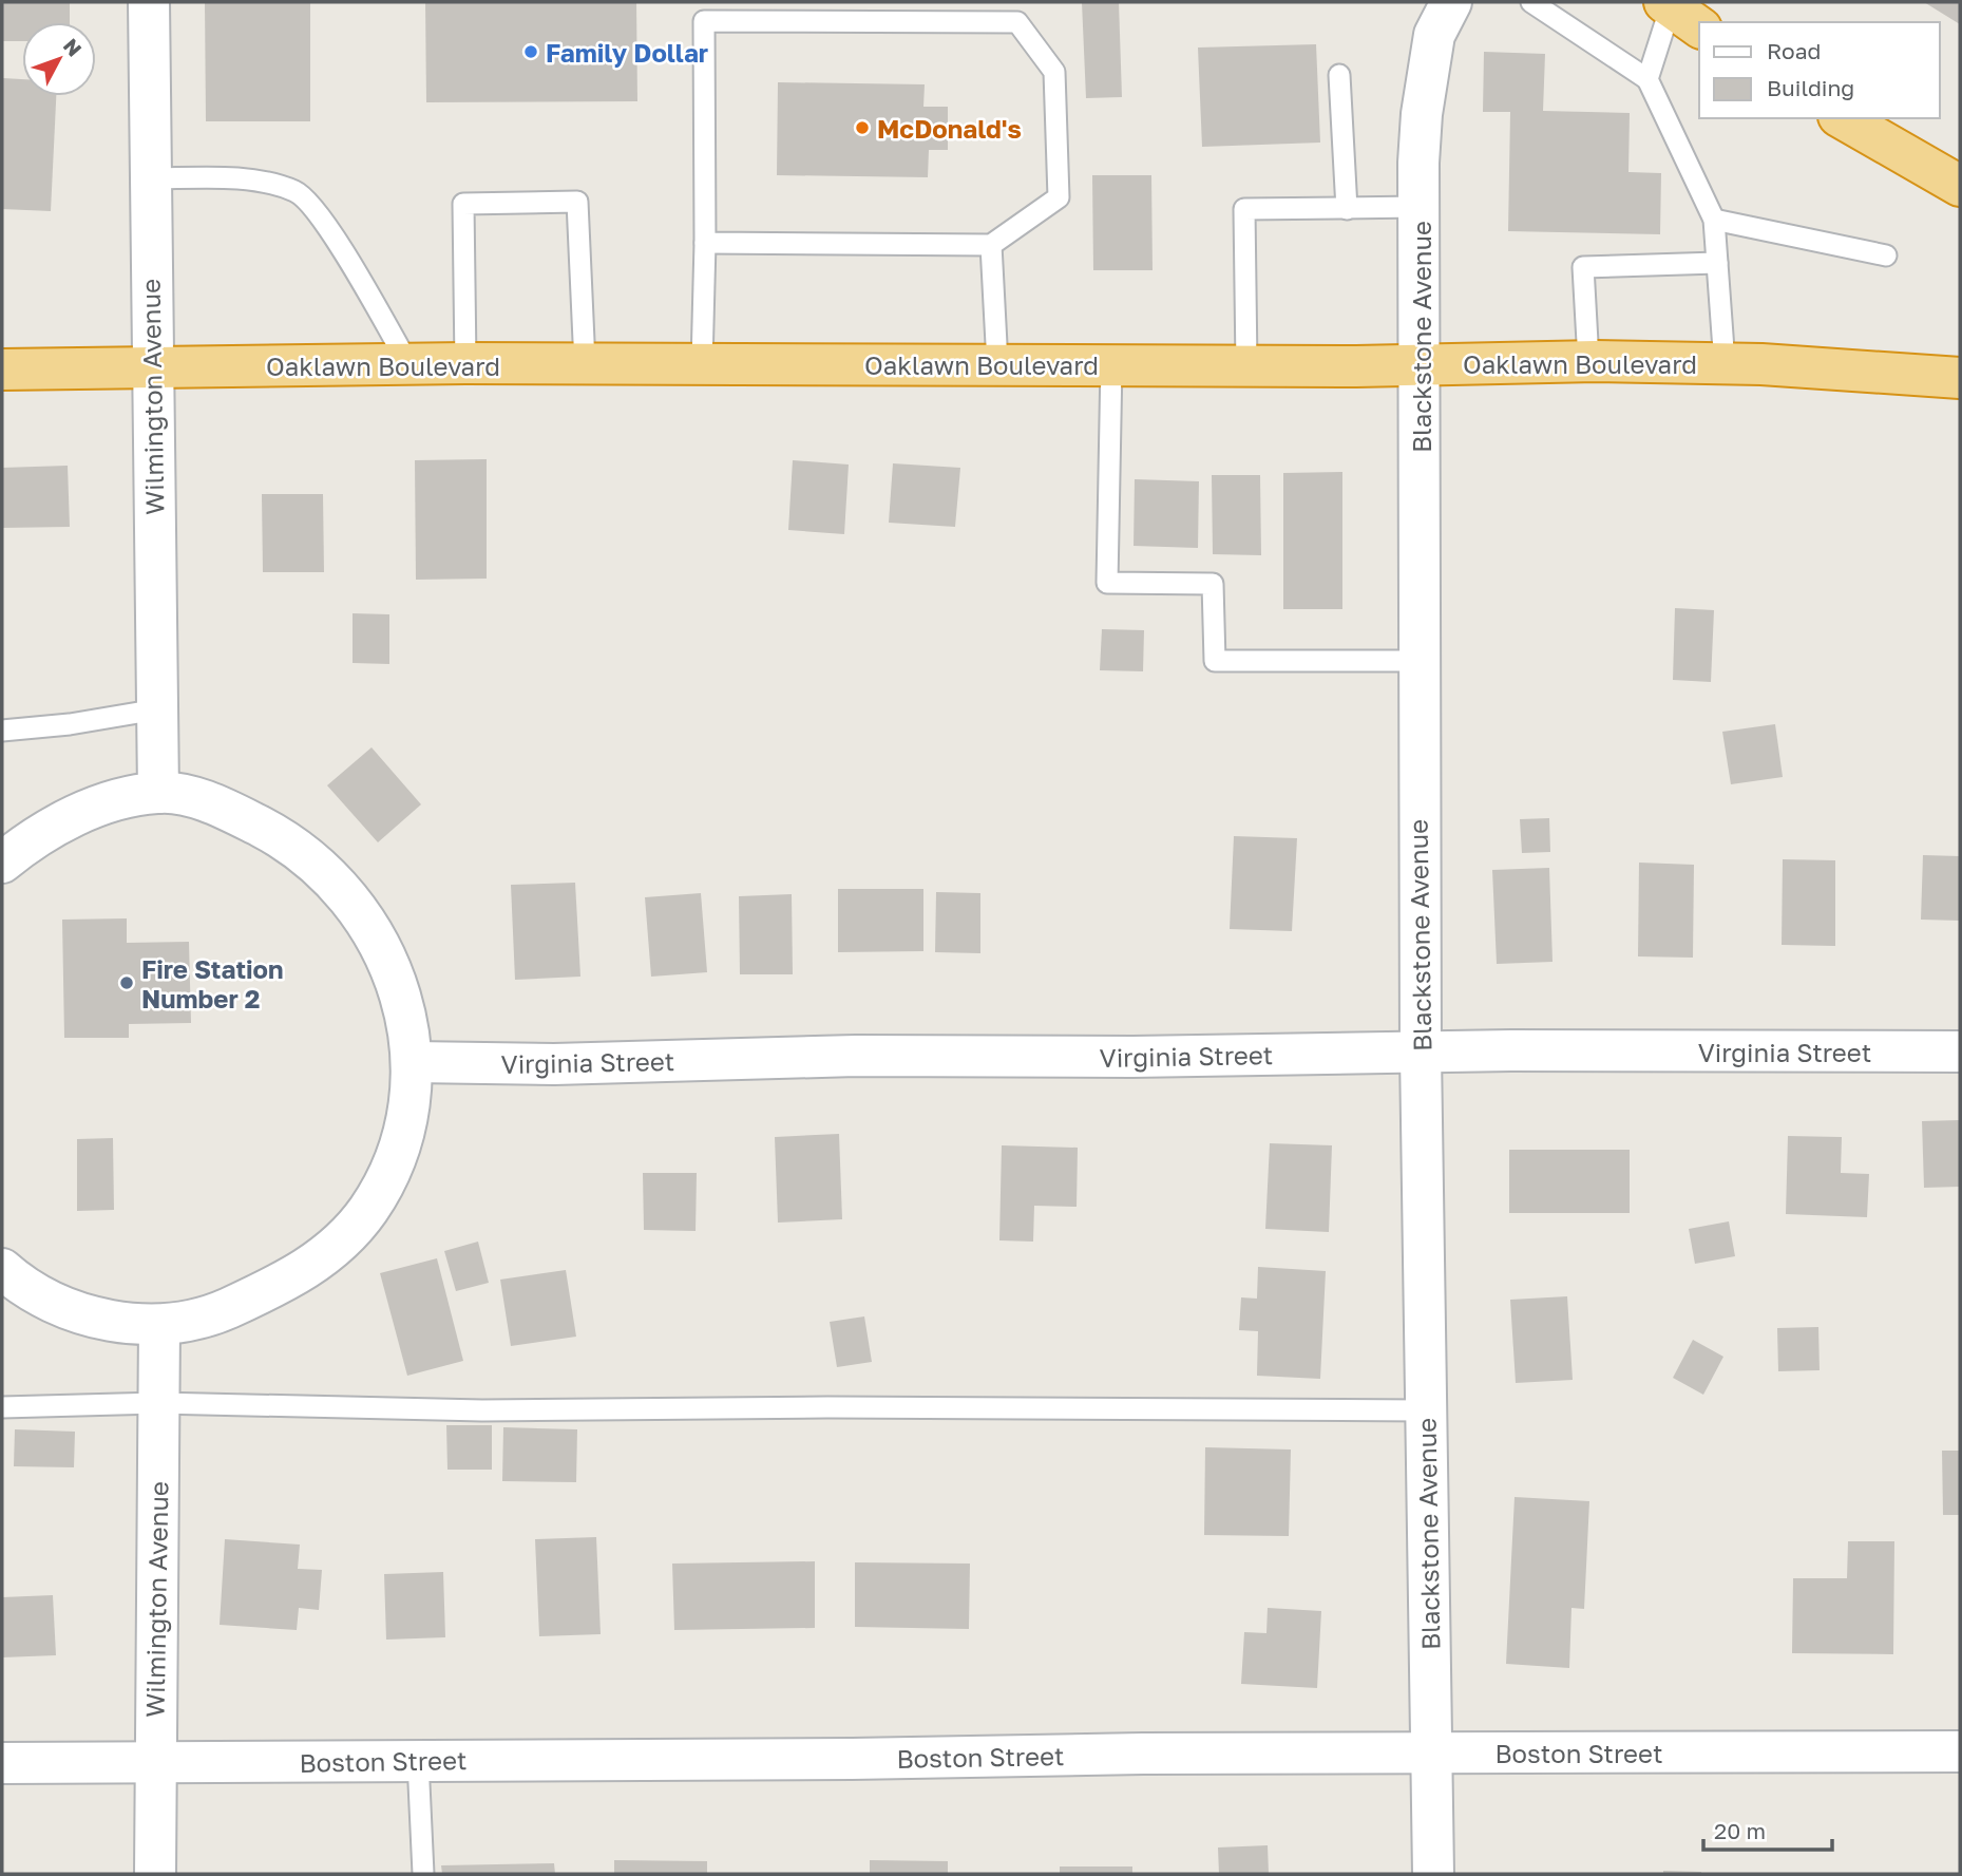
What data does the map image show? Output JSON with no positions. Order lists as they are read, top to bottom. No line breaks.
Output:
{"streets":{"highway":["Oaklawn Boulevard"],"street":["Blackstone Avenue","Wilmington Avenue","Virginia Street","Boston Street"]},"crossings":[["Blackstone Avenue","Oaklawn Boulevard"],["Blackstone Avenue","Virginia Street"],["Blackstone Avenue","Boston Street"],["Oaklawn Boulevard","Wilmington Avenue"],["Wilmington Avenue","Boston Street"]],"places":["Family Dollar","McDonald's","Fire Station Number 2"],"legend":["Road","Building"],"scale_bar":"20 m","north":"top right"}
